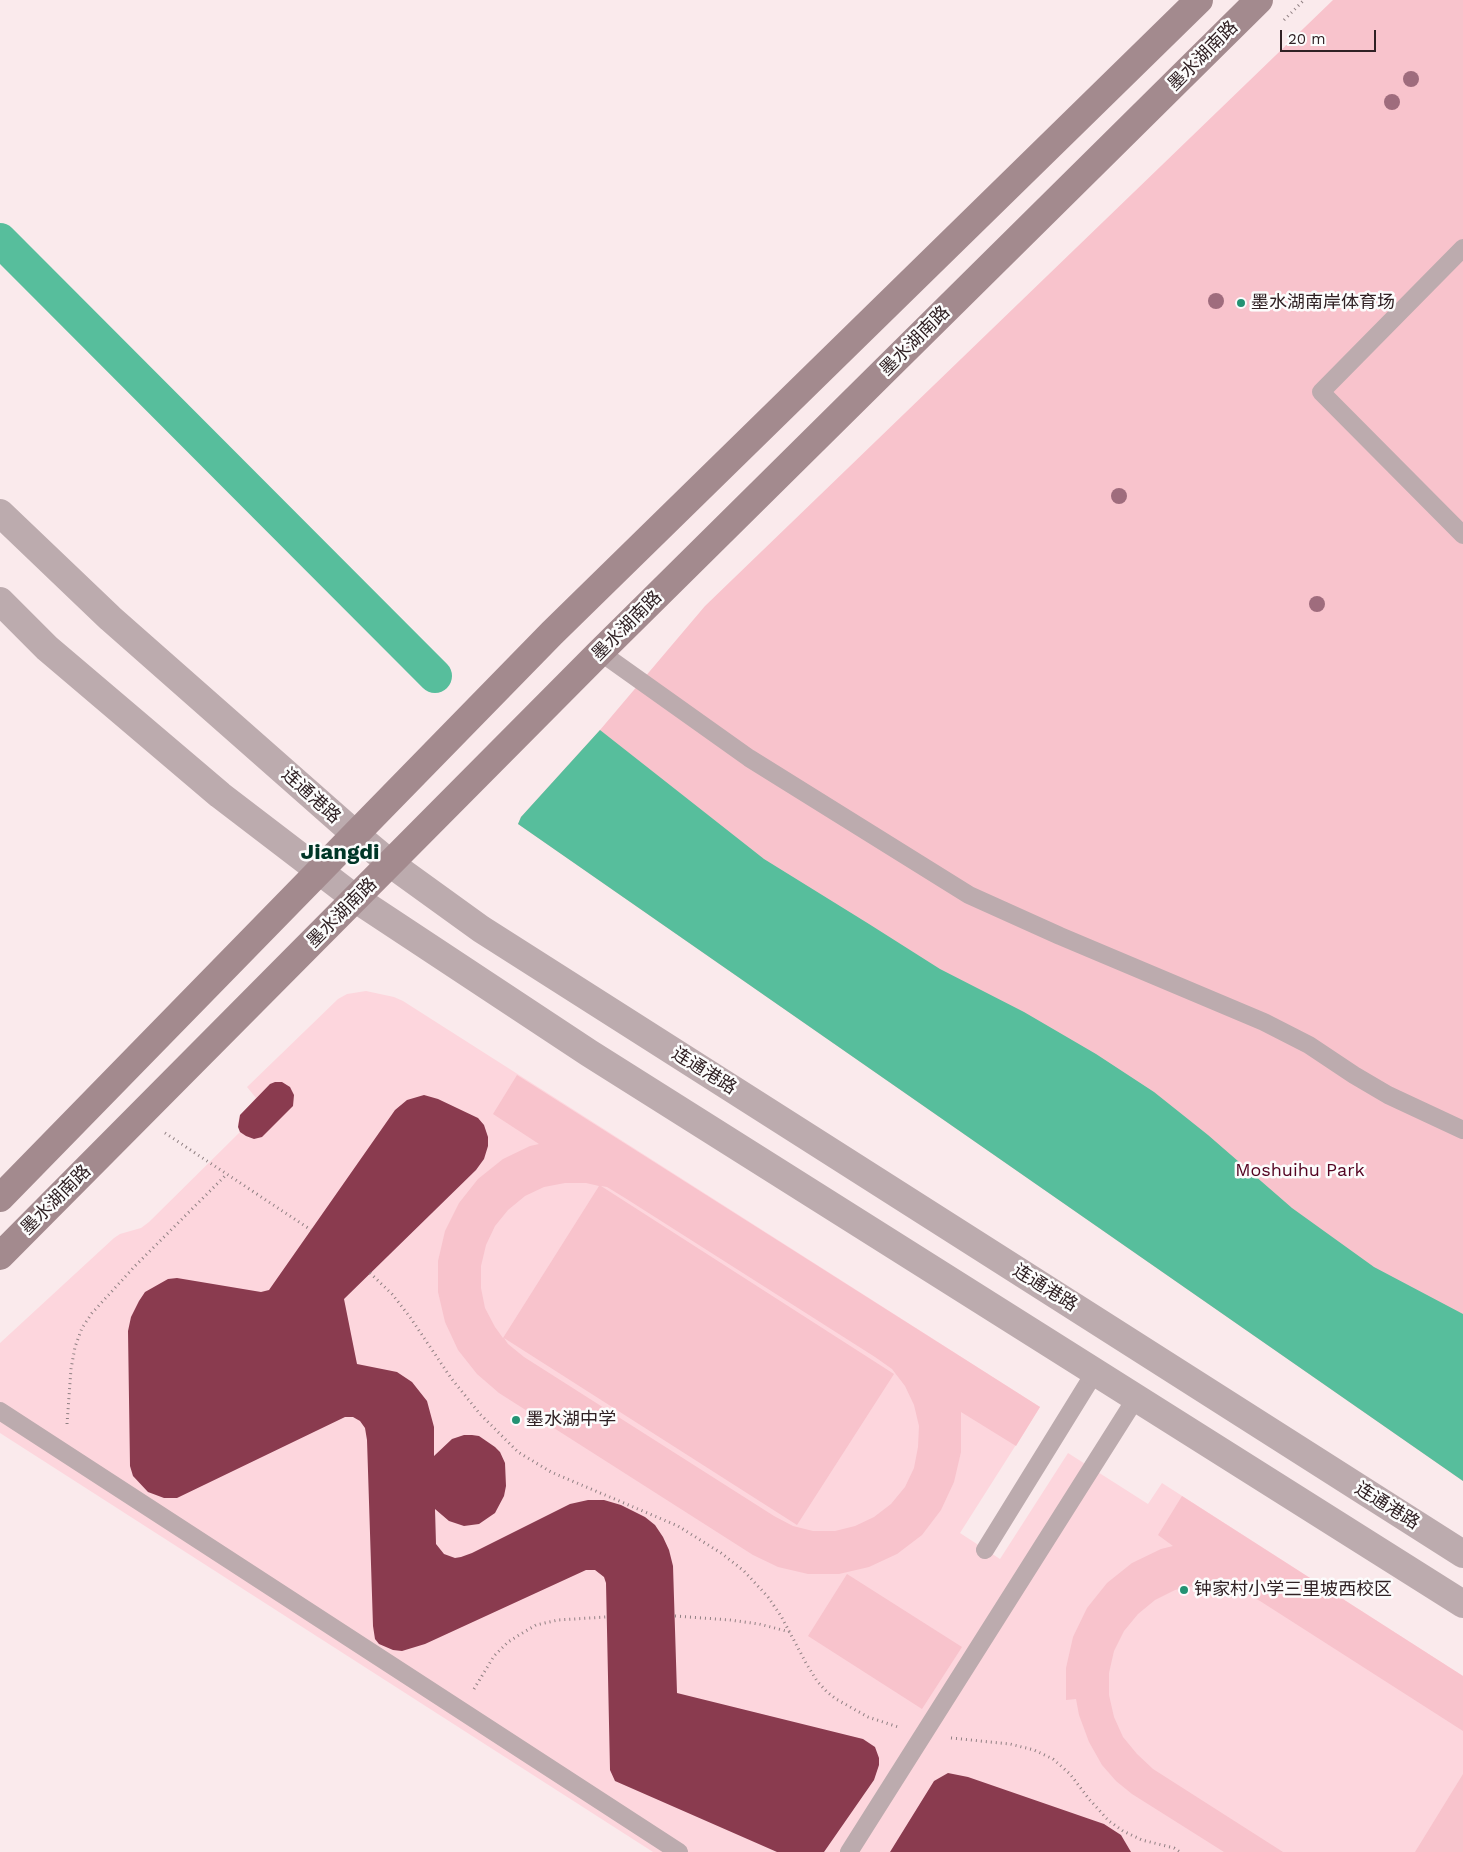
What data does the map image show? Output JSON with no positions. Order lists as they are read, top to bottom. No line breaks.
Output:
{"streets":{"main road":["墨水湖南路"],"street":["连通港路"]},"crossings":[["墨水湖南路","连通港路"]],"districts":["Jiangdi"],"parks":["Moshuihu Park"],"places":["墨水湖南岸体育场","墨水湖中学","钟家村小学三里坡西校区"],"scale_bar":"20 m"}
